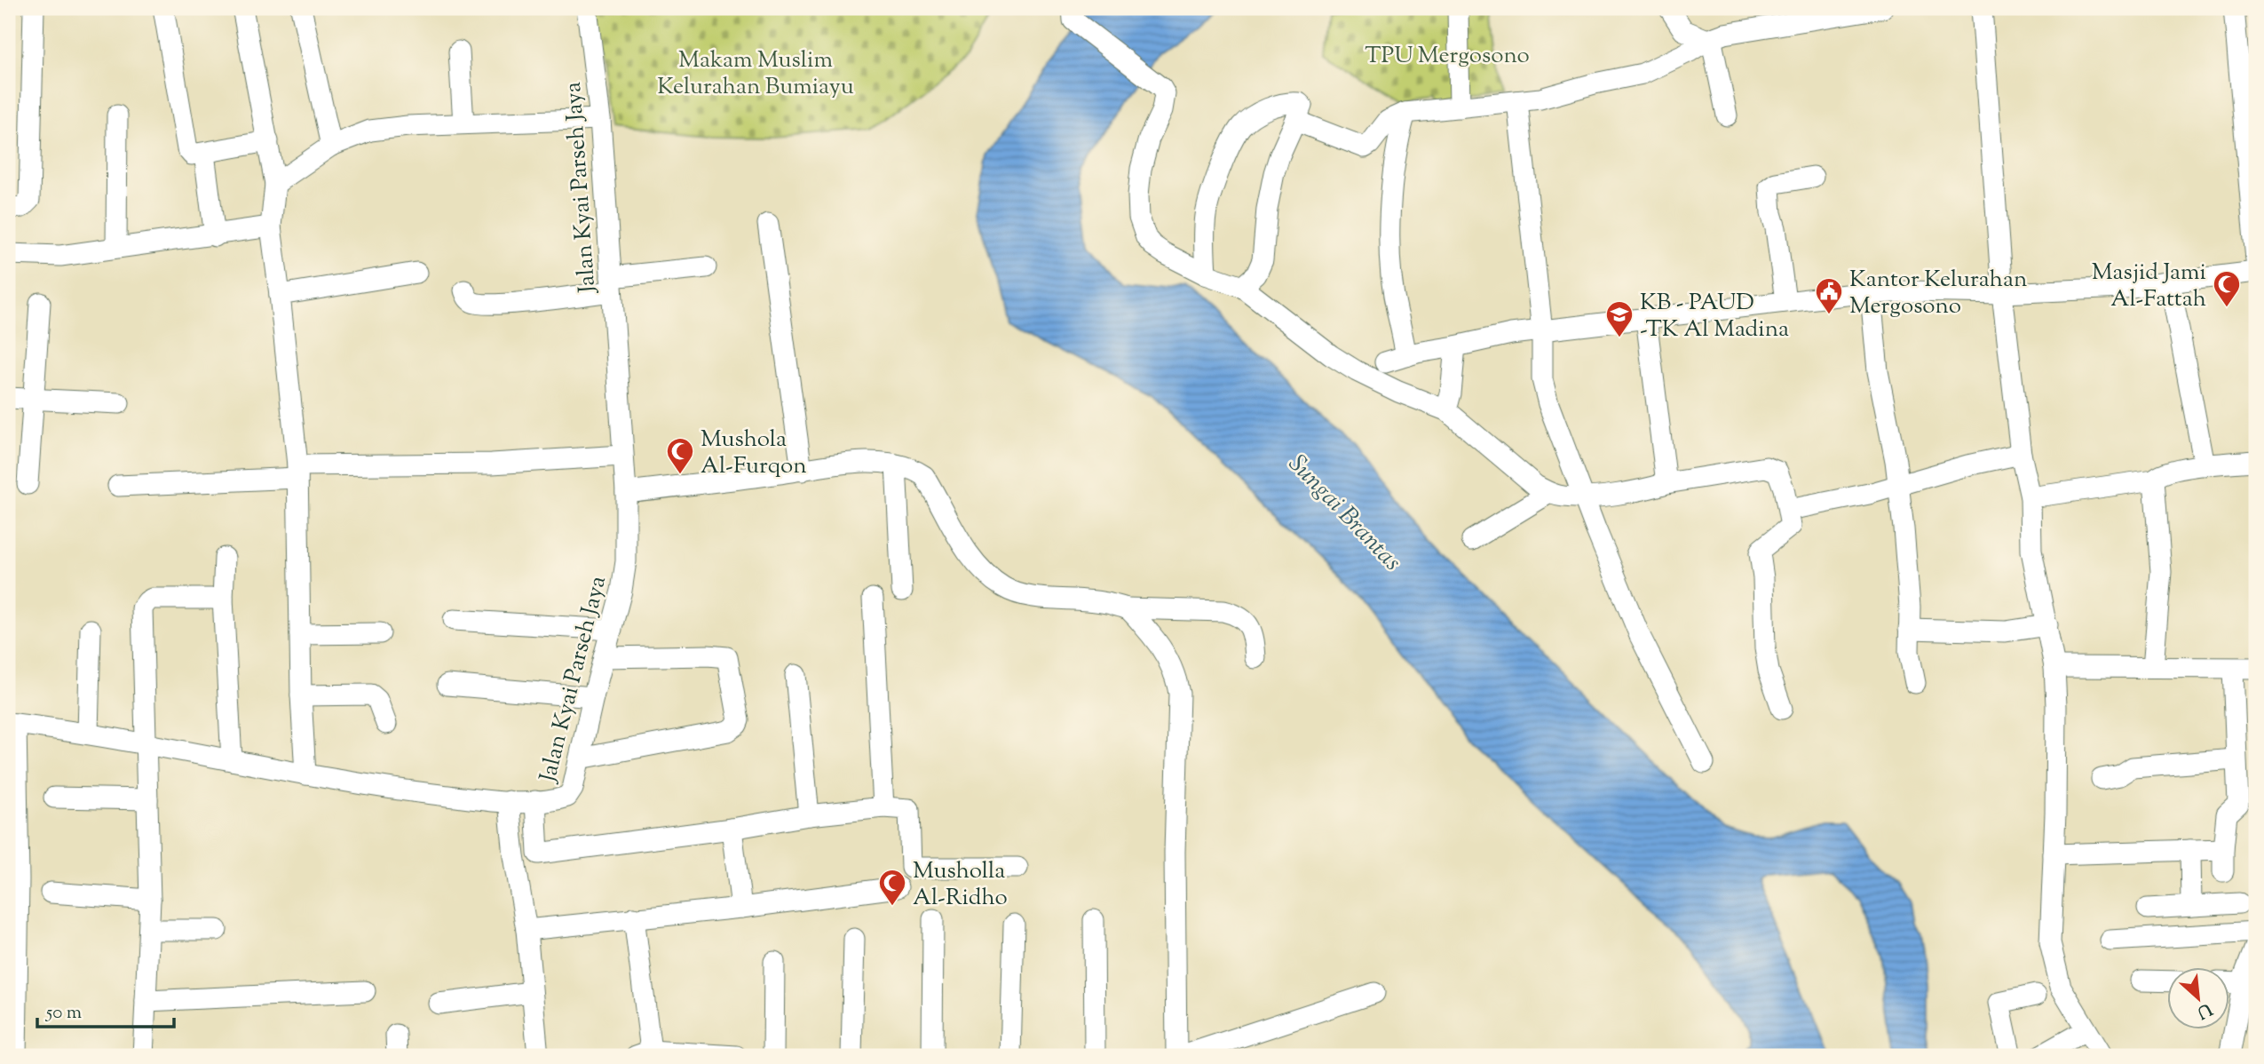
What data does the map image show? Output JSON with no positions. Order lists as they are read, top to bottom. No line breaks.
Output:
{"streets":{"street":["Jalan Kyai Parseh Jaya"]},"water":["Sungai Brantas"],"parks":["TPU Mergosono","Makam Muslim Kelurahan Bumiayu"],"places":{"mosque":["Masjid Jami Al-Fattah","Mushola Al-Furqon","Musholla Al-Ridho"],"public building":["Kantor Kelurahan Mergosono"],"school or university":["KB - PAUD -TK Al Madina"]},"scale_bar":"50 m","north":"bottom right"}
